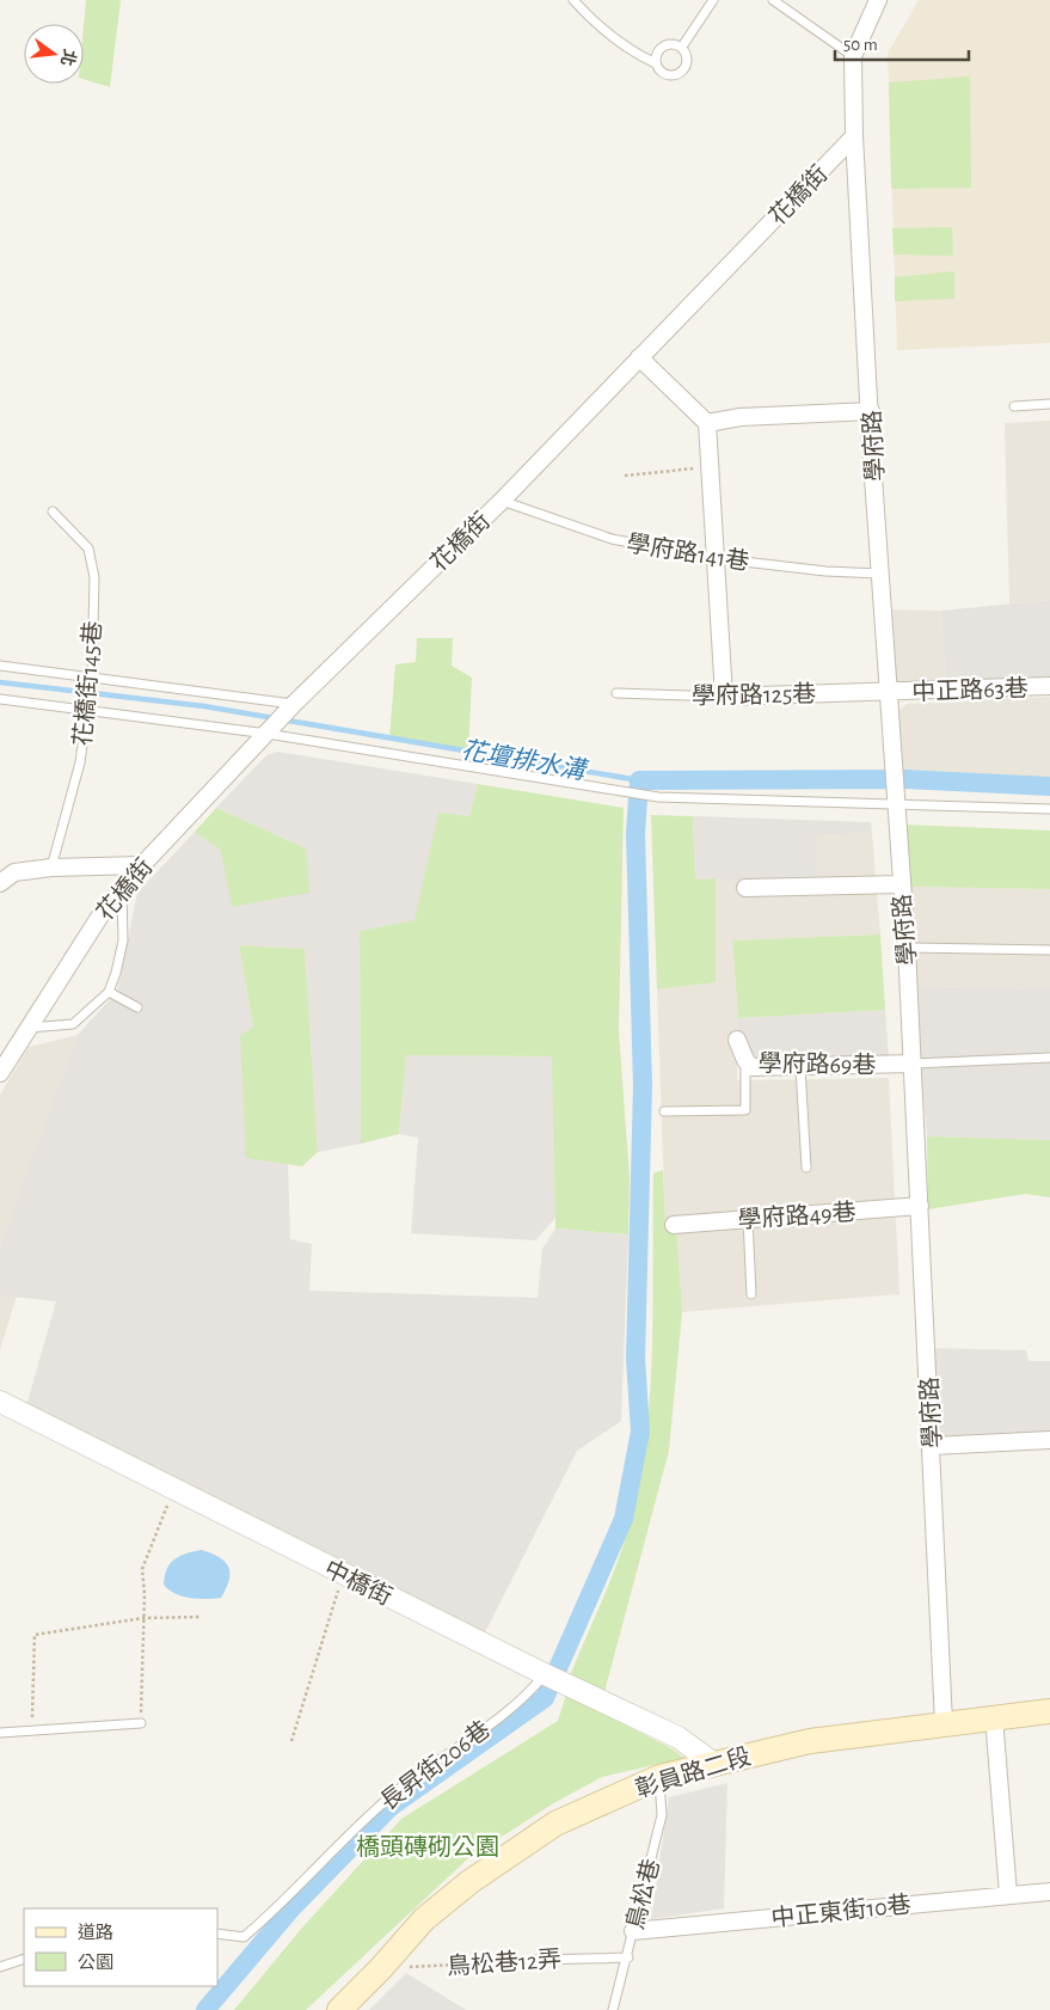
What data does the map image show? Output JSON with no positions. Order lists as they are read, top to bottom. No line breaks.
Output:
{"streets":{"main road":["彰員路二段"],"street":["花橋街","學府路","中正路63巷","學府路125巷","學府路69巷","學府路49巷","中橋街","中正東街10巷"],"lane":["學府路141巷","花橋街145巷","長昇街206巷","鳥松巷","鳥松巷12弄"]},"crossings":[["花橋街","學府路"],["花橋街","學府路141巷"],["學府路","學府路141巷"],["學府路","中正路63巷"],["學府路","學府路125巷"],["學府路","學府路69巷"],["學府路","學府路49巷"],["學府路","彰員路二段"],["中正路63巷","學府路125巷"],["中橋街","長昇街206巷"],["中橋街","彰員路二段"],["彰員路二段","鳥松巷"],["彰員路二段","鳥松巷12弄"],["鳥松巷","中正東街10巷"],["鳥松巷","鳥松巷12弄"]],"water":["花壇排水溝"],"parks":["橋頭磚砌公園"],"legend":["道路","公園"],"scale_bar":"50 m","north":"right"}
